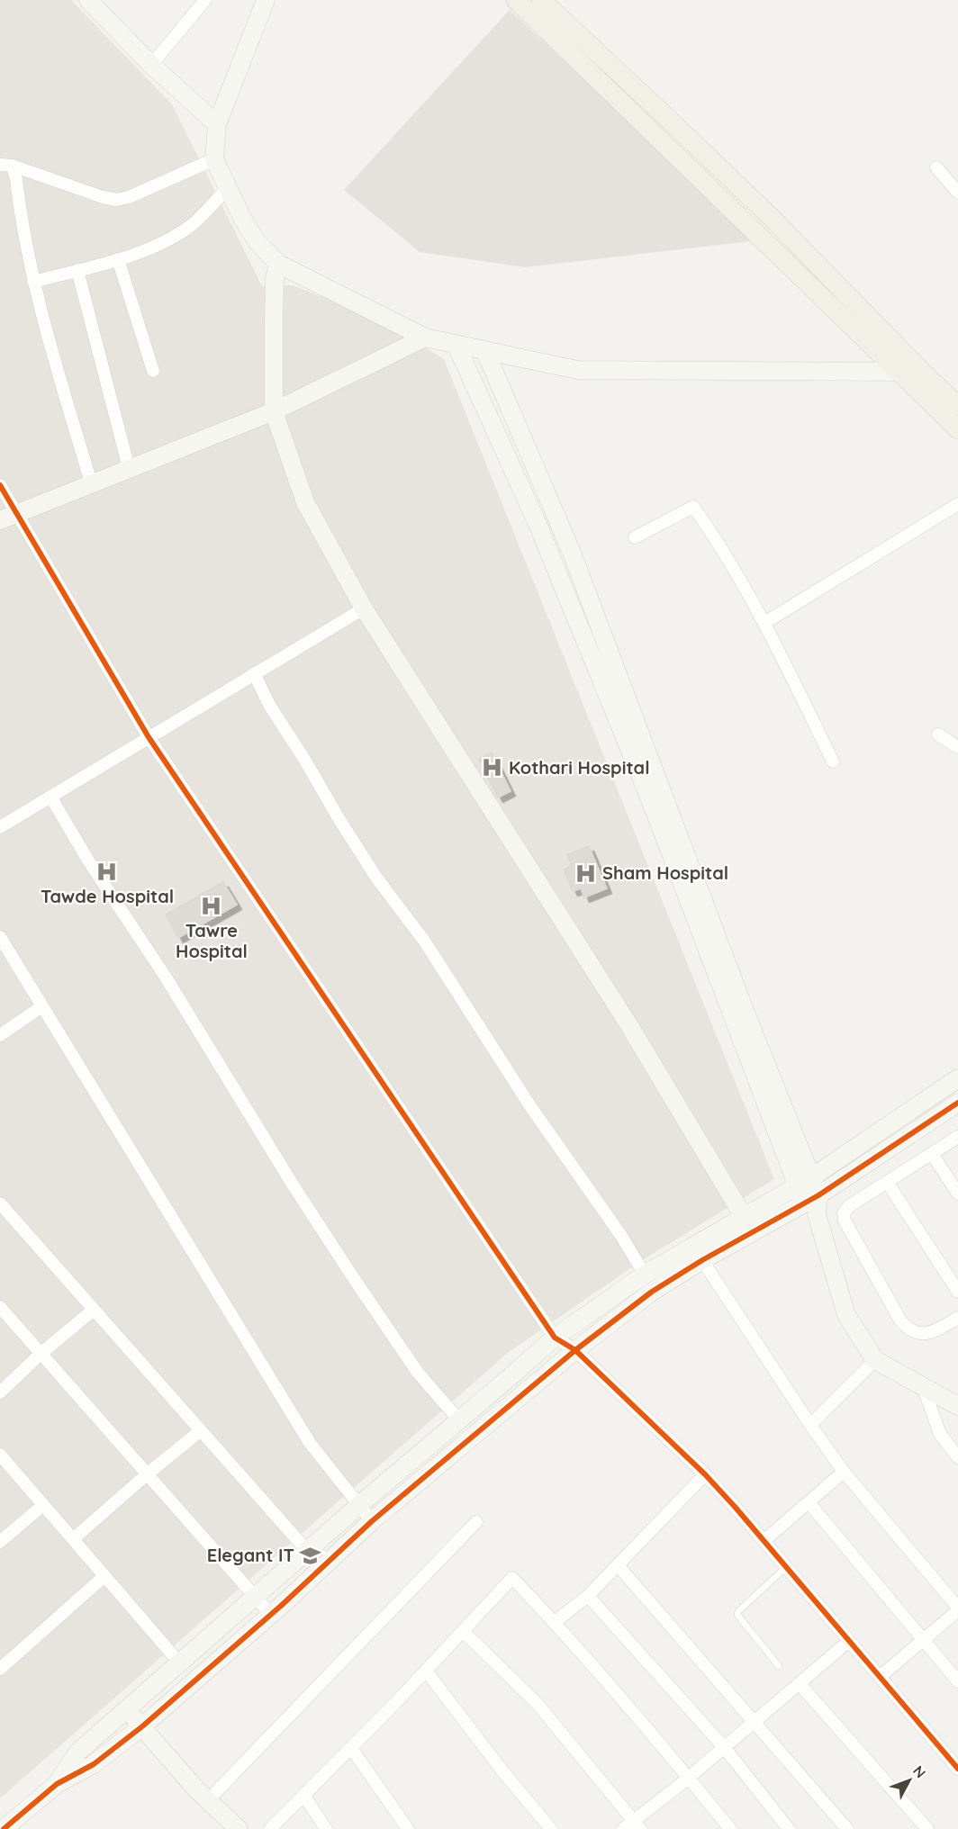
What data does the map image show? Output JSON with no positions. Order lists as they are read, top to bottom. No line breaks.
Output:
{"places":{"hospital":["Kothari Hospital","Tawde Hospital","Sham Hospital","Tawre Hospital"],"school or university":["Elegant IT"]},"north":"top right"}
